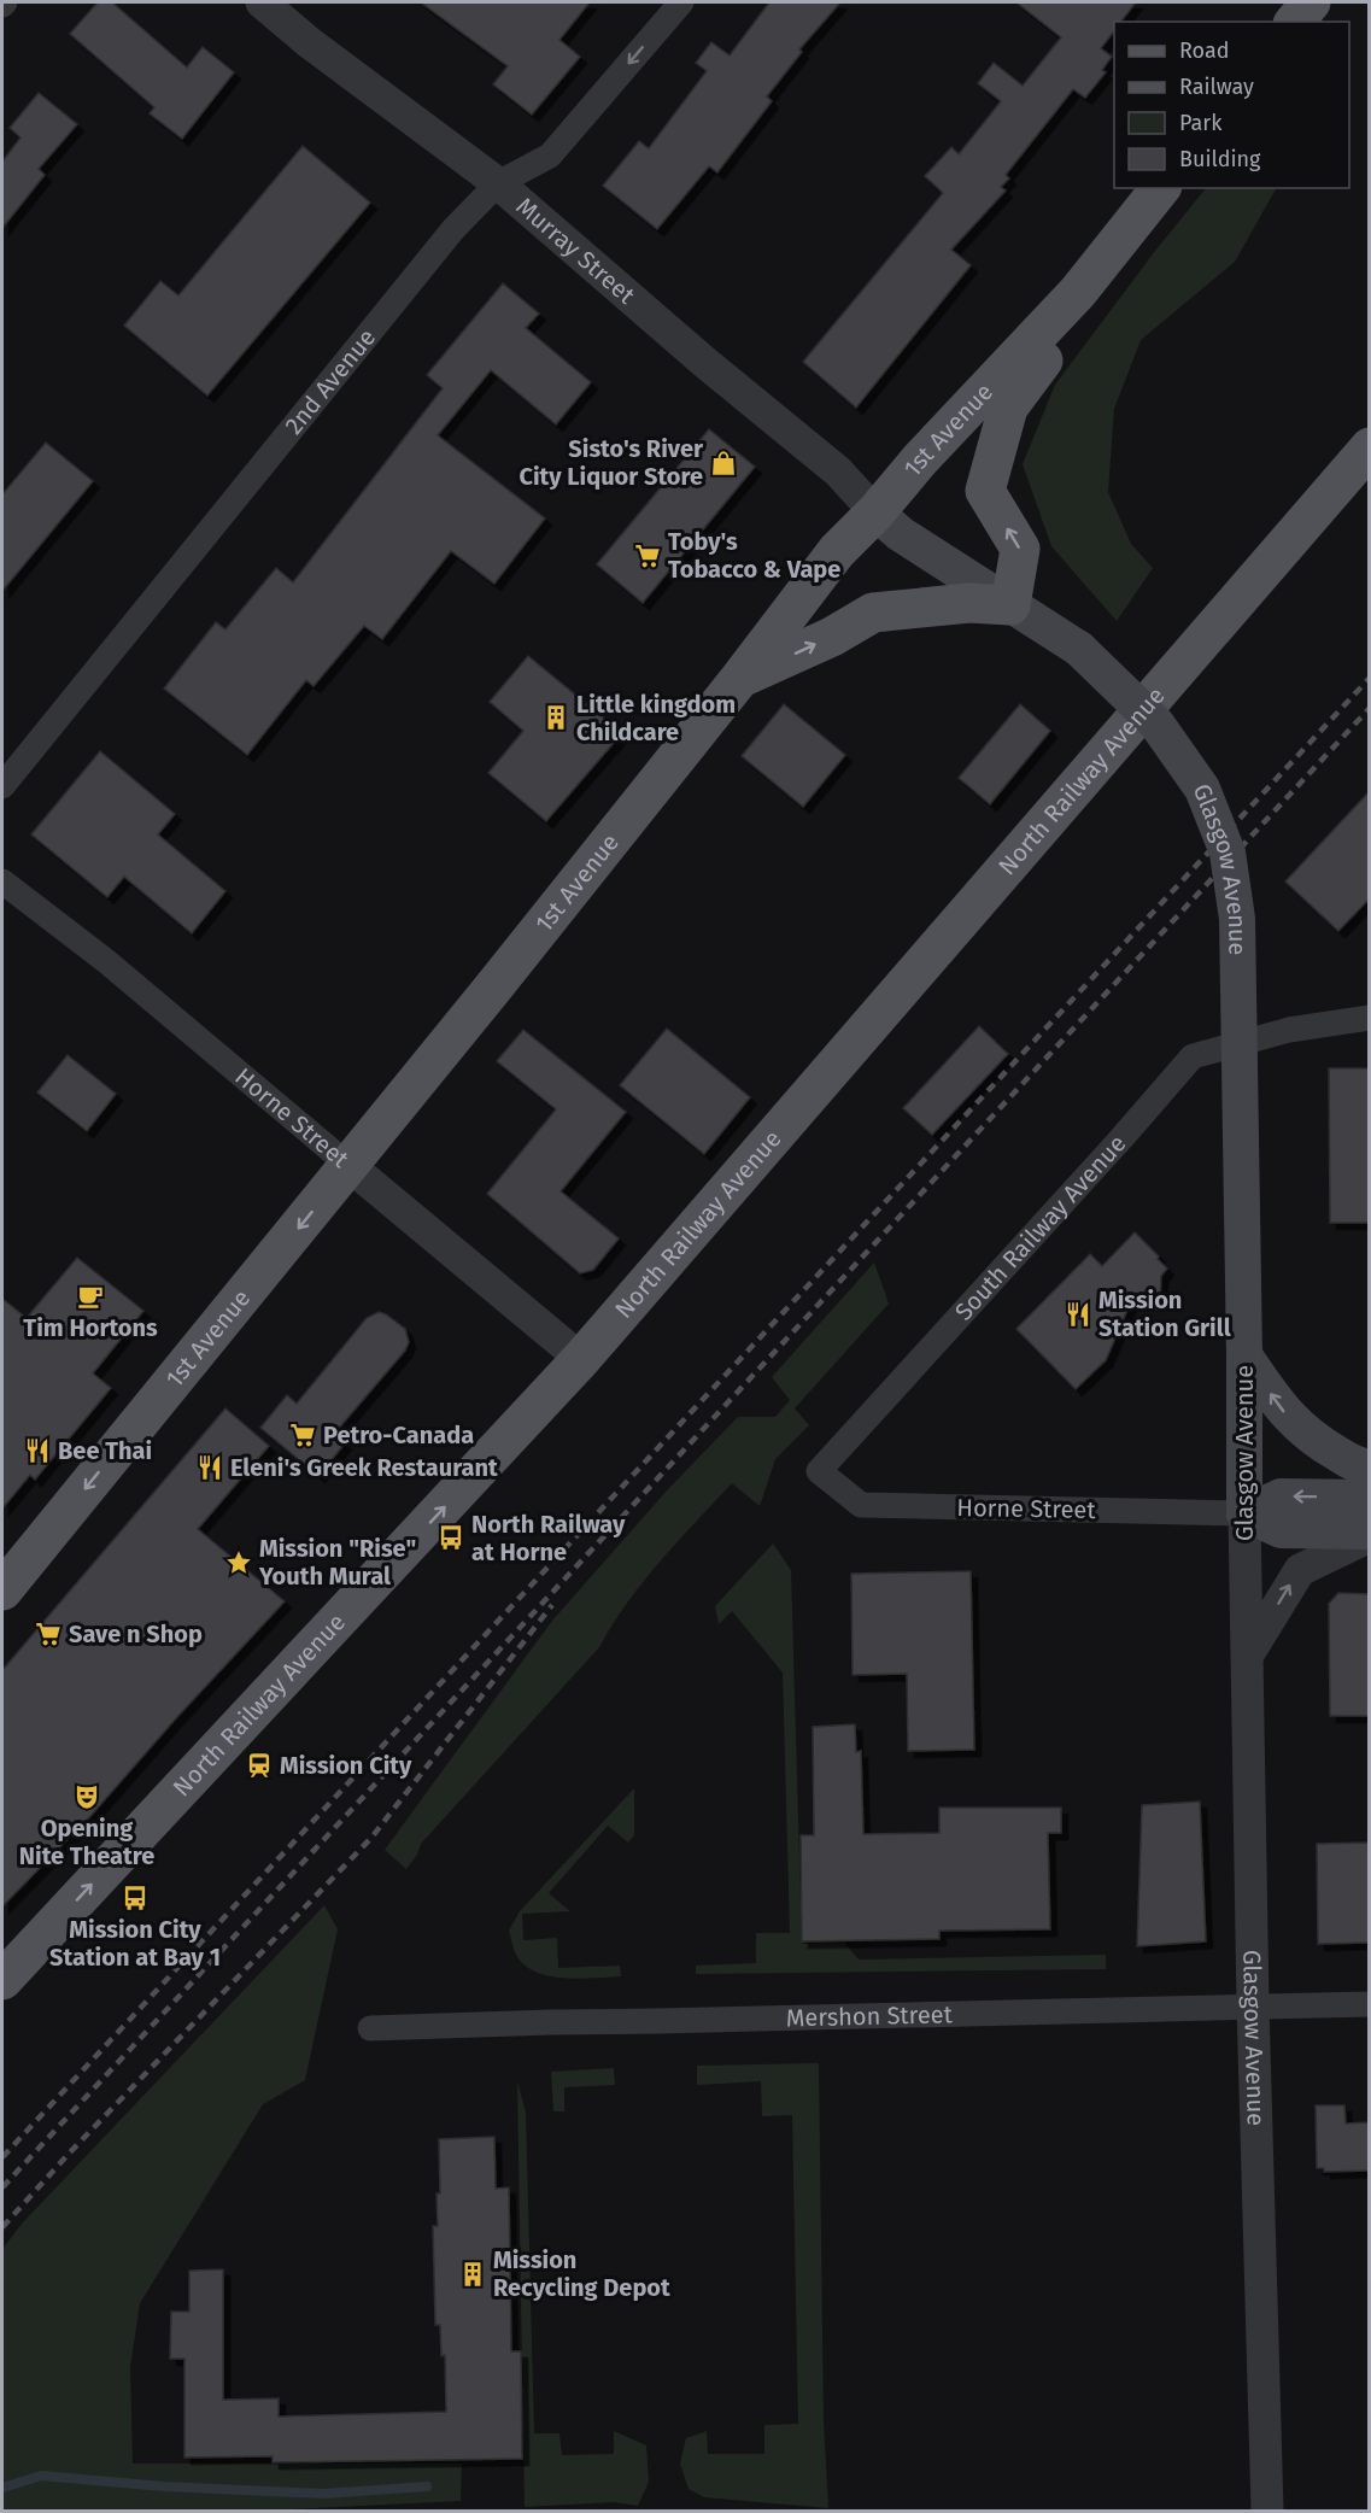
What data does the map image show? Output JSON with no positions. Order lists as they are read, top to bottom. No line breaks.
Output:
{"streets":{"main road":["1st Avenue","North Railway Avenue","Glasgow Avenue","Horne Street"],"street":["Murray Street","2nd Avenue","South Railway Avenue","Mershon Street"]},"crossings":[["Murray Street","2nd Avenue"],["Murray Street","1st Avenue"],["Murray Street","Glasgow Avenue"],["1st Avenue","Glasgow Avenue"],["1st Avenue","Horne Street"],["North Railway Avenue","Horne Street"],["Glasgow Avenue","Horne Street"],["Glasgow Avenue","Mershon Street"],["Horne Street","South Railway Avenue"]],"one_way":["North Railway Avenue"],"places":{"shop":["Sisto's River City Liquor Store"],"supermarket":["Toby's Tobacco & Vape","Petro-Canada","Save n Shop"],"building":["Little kingdom Childcare","Mission Recycling Depot"],"cafe":["Tim Hortons"],"restaurant":["Mission Station Grill","Bee Thai","Eleni's Greek Restaurant"],"bus stop":["North Railway at Horne","Mission City Station at Bay 1"],"place":["Mission \"Rise\" Youth Mural"],"station":["Mission City"],"theatre":["Opening Nite Theatre"]},"legend":["Road","Railway","Park","Building"]}
